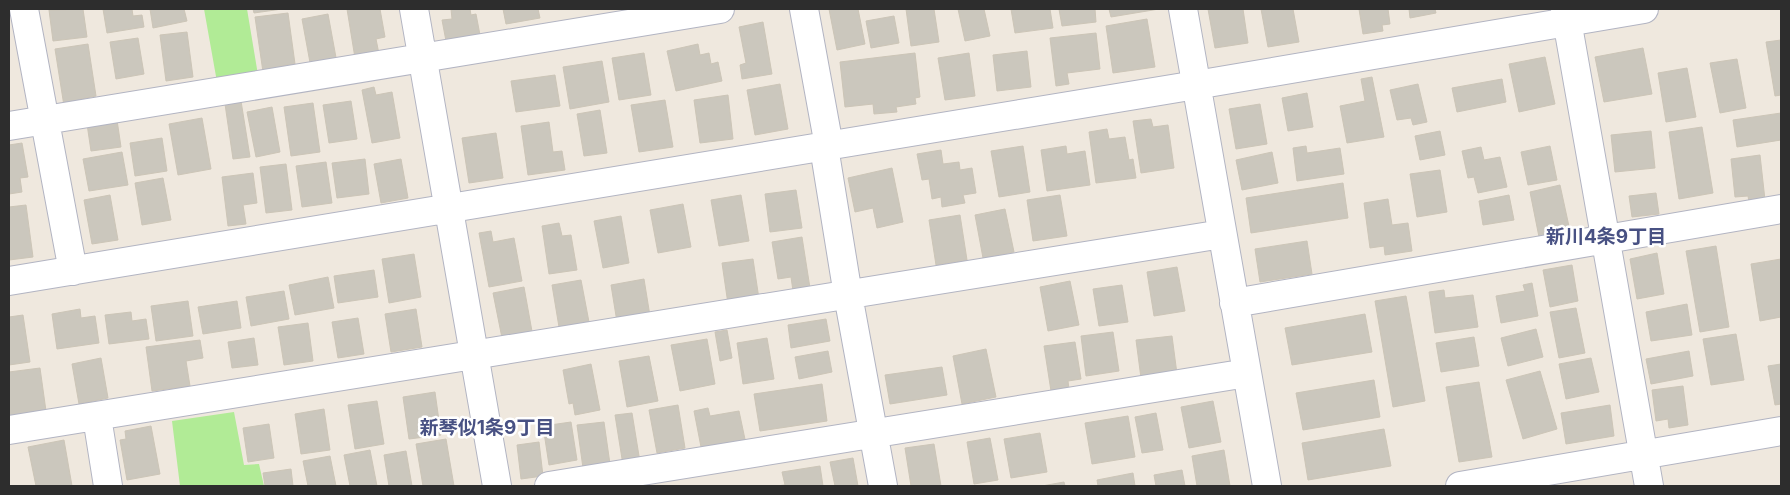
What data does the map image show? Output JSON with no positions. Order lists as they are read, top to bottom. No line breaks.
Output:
{"districts":["新川4条9丁目","新琴似1条9丁目"]}
